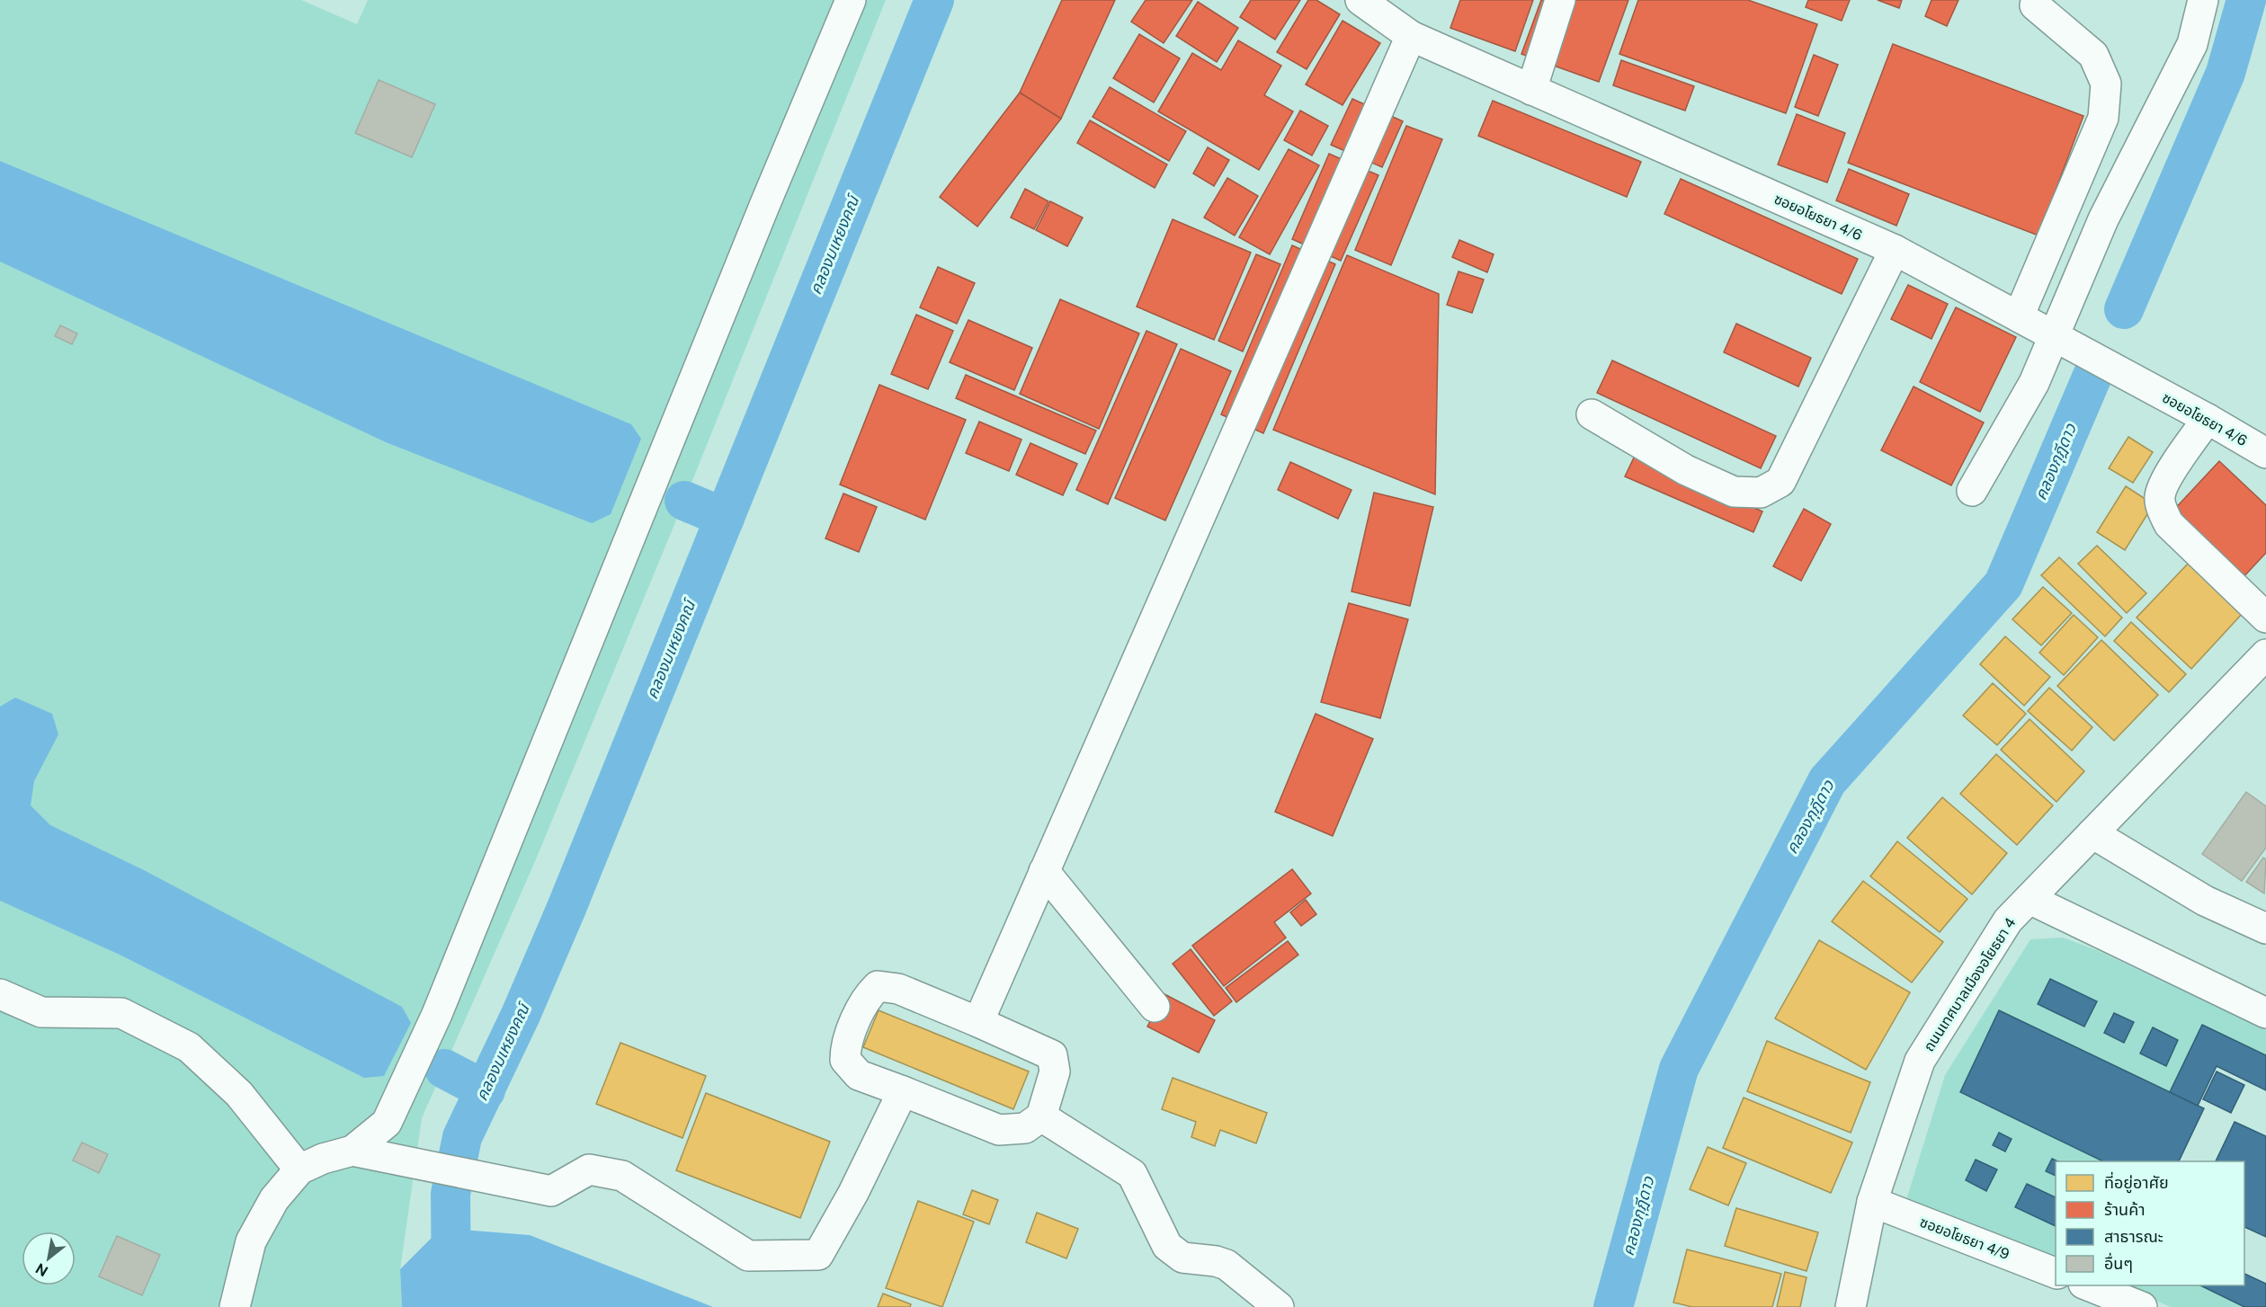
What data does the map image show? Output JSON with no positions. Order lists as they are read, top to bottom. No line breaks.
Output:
{"streets":{"street":["ซอยอโยธยา 4/6","ถนนเทศบาลเมืองอโยธยา 4","ซอยอโยธยา 4/9"]},"crossings":[["ถนนเทศบาลเมืองอโยธยา 4","ซอยอโยธยา 4/9"]],"water":["คลองมเหยงคณ์","คลองกุฎีดาว"],"legend":["ที่อยู่อาศัย","ร้านค้า","สาธารณะ","อื่นๆ"],"north":"bottom left"}
